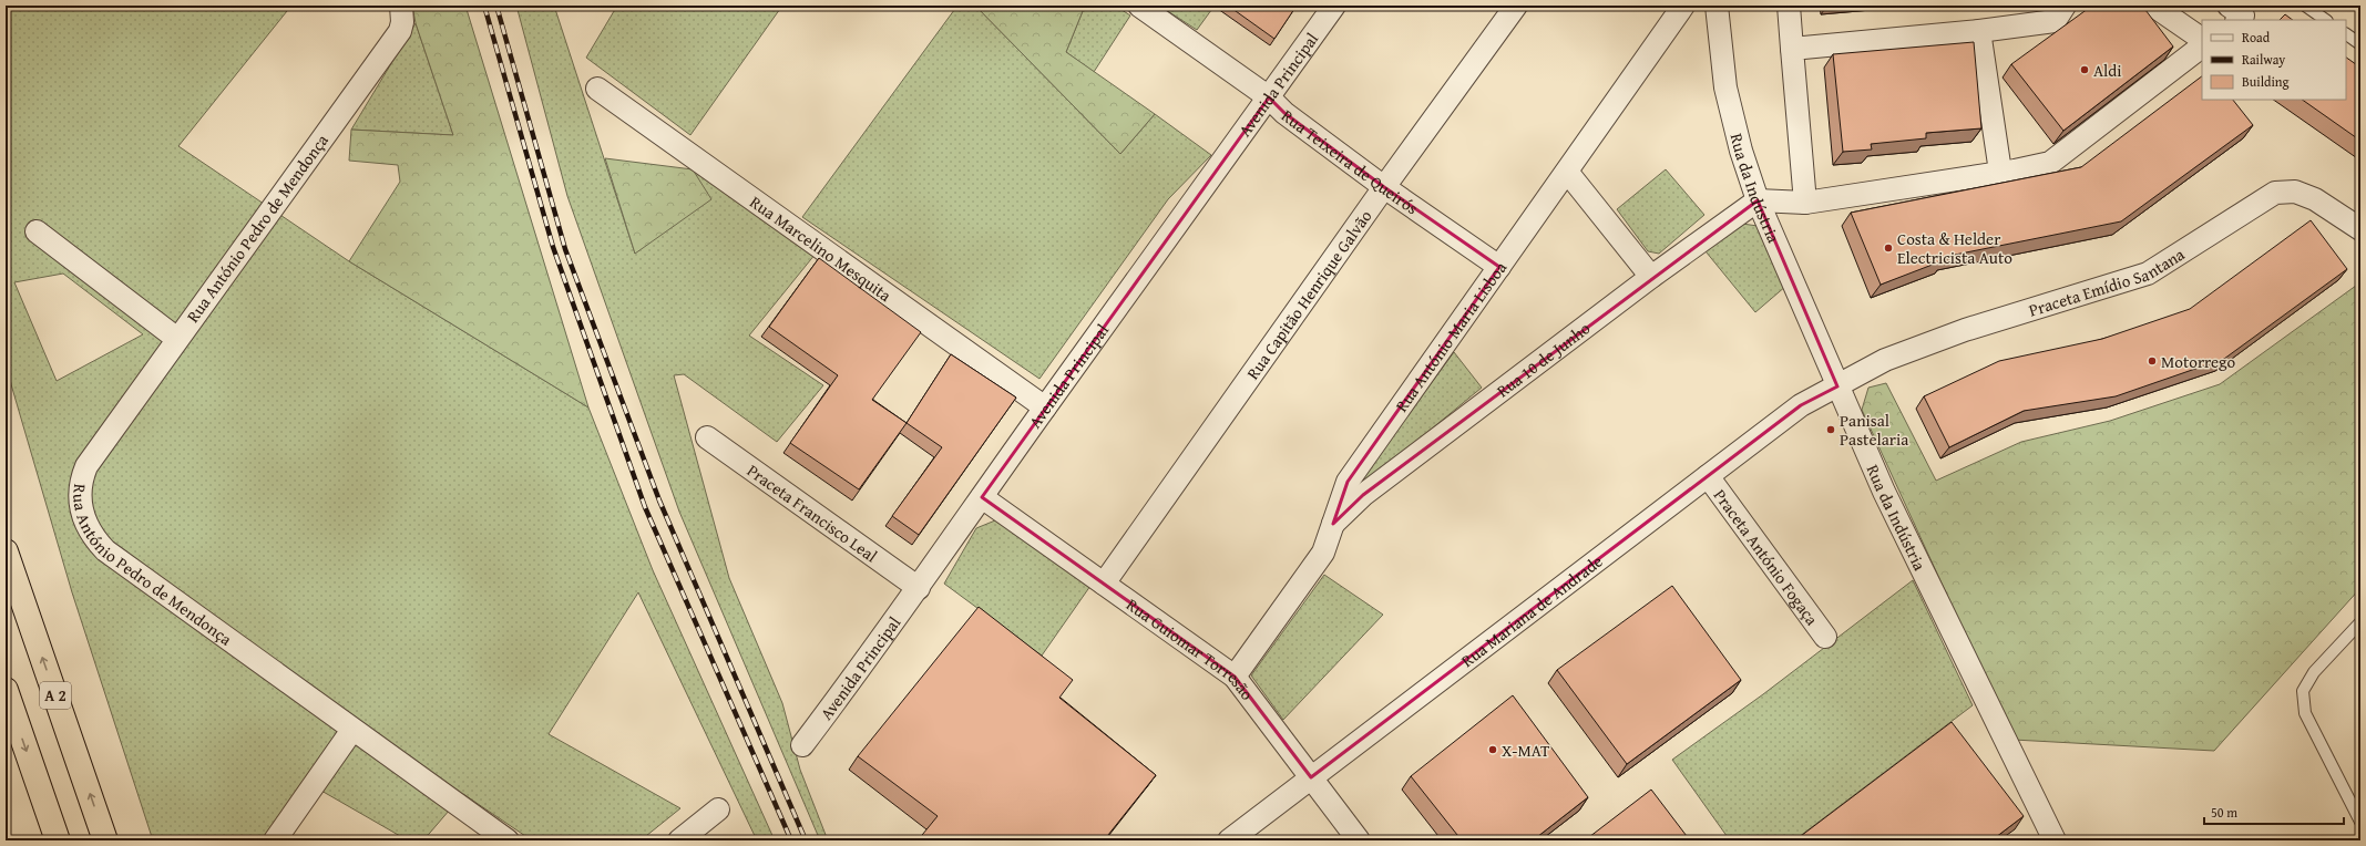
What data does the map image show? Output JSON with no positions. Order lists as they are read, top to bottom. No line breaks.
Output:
{"streets":{"highway":["A 2"],"street":["Avenida Principal","Rua Teixeira de Queirós","Rua da Indústria","Rua António Pedro de Mendonça","Rua Marcelino Mesquita","Praceta Emídio Santana","Rua Capitão Henrique Galvão","Rua António Maria Lisboa","Rua 10 de Junho","Praceta Francisco Leal","Praceta António Fogaça","Rua Mariana de Andrade","Rua Guiomar Torresão"]},"crossings":[["Avenida Principal","Rua Teixeira de Queirós"],["Avenida Principal","Rua Marcelino Mesquita"],["Avenida Principal","Praceta Francisco Leal"],["Avenida Principal","Rua Guiomar Torresão"],["Rua Teixeira de Queirós","Rua Capitão Henrique Galvão"],["Rua Teixeira de Queirós","Rua António Maria Lisboa"],["Rua da Indústria","Praceta Emídio Santana"],["Rua da Indústria","Rua 10 de Junho"],["Rua da Indústria","Rua Mariana de Andrade"],["Praceta Emídio Santana","Rua Mariana de Andrade"],["Rua Capitão Henrique Galvão","Rua Guiomar Torresão"],["Rua António Maria Lisboa","Rua 10 de Junho"],["Rua António Maria Lisboa","Rua Guiomar Torresão"],["Praceta António Fogaça","Rua Mariana de Andrade"],["Rua Mariana de Andrade","Rua Guiomar Torresão"]],"places":["Aldi","Costa & Helder Electricista Auto","Motorrego","Panisal Pastelaria","X-MAT"],"legend":["Road","Railway","Building"],"scale_bar":"50 m"}
